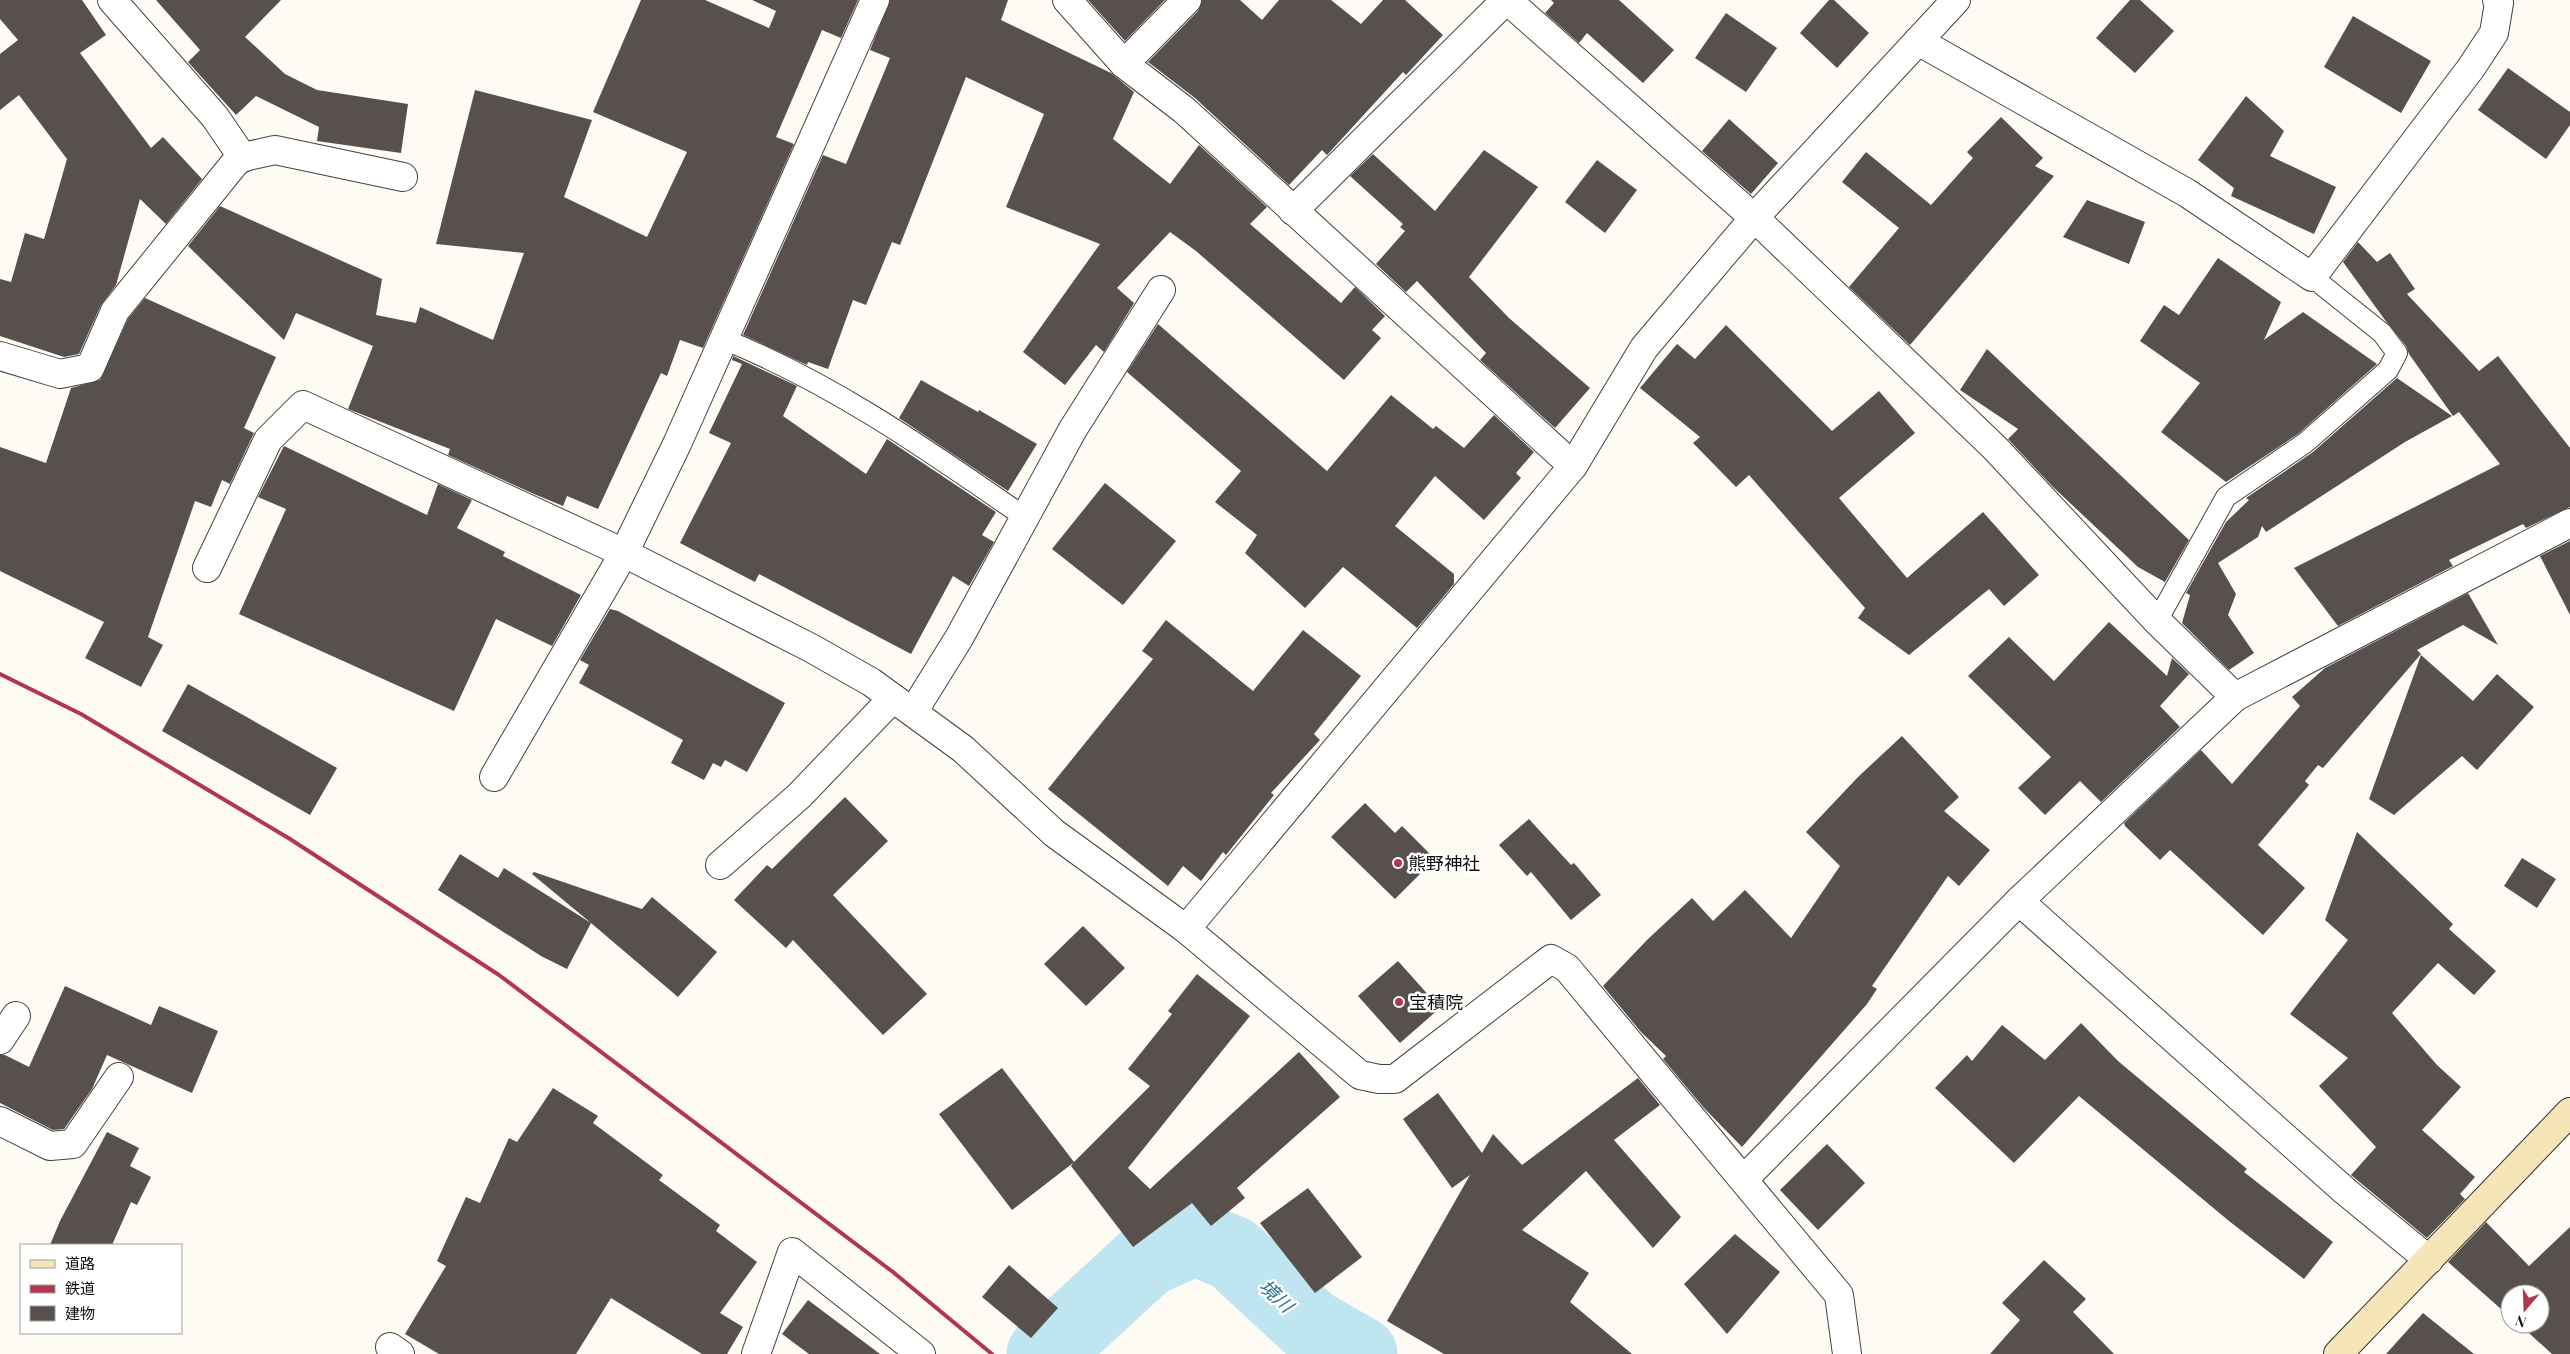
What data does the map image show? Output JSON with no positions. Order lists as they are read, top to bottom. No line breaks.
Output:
{"water":["境川"],"places":["熊野神社","宝積院"],"legend":["道路","鉄道","建物"],"north":"bottom"}
